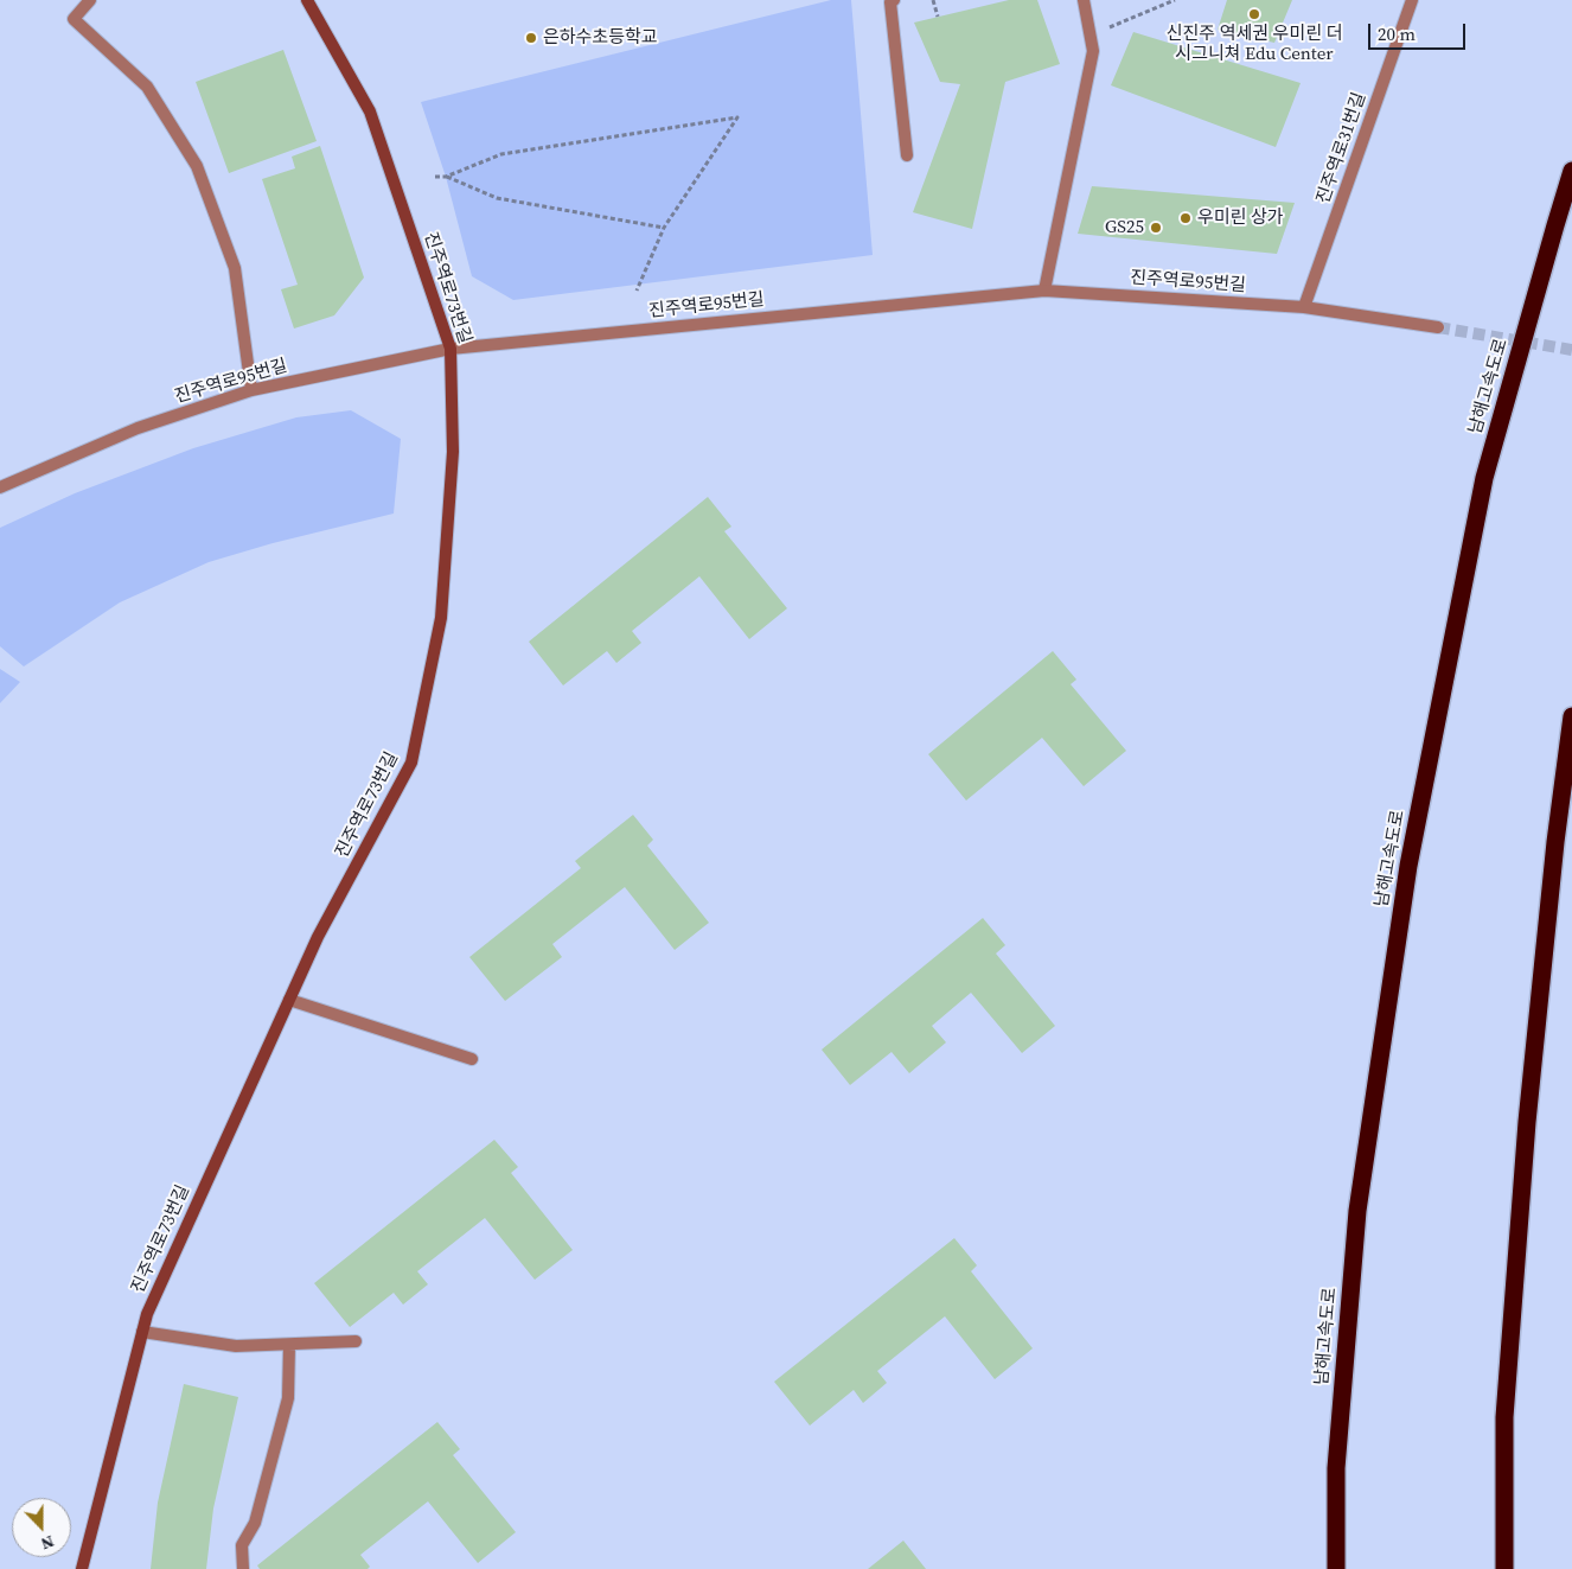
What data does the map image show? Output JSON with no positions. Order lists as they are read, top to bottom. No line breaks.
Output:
{"streets":{"highway":["남해고속도로"],"street":["진주역로31번길","진주역로95번길","진주역로73번길"]},"crossings":[["진주역로31번길","진주역로95번길"],["진주역로95번길","진주역로73번길"]],"places":["신진주 역세권 우미린 더 시그니쳐 Edu Center","은하수초등학교","우미린 상가","GS25"],"scale_bar":"20 m","north":"bottom"}
